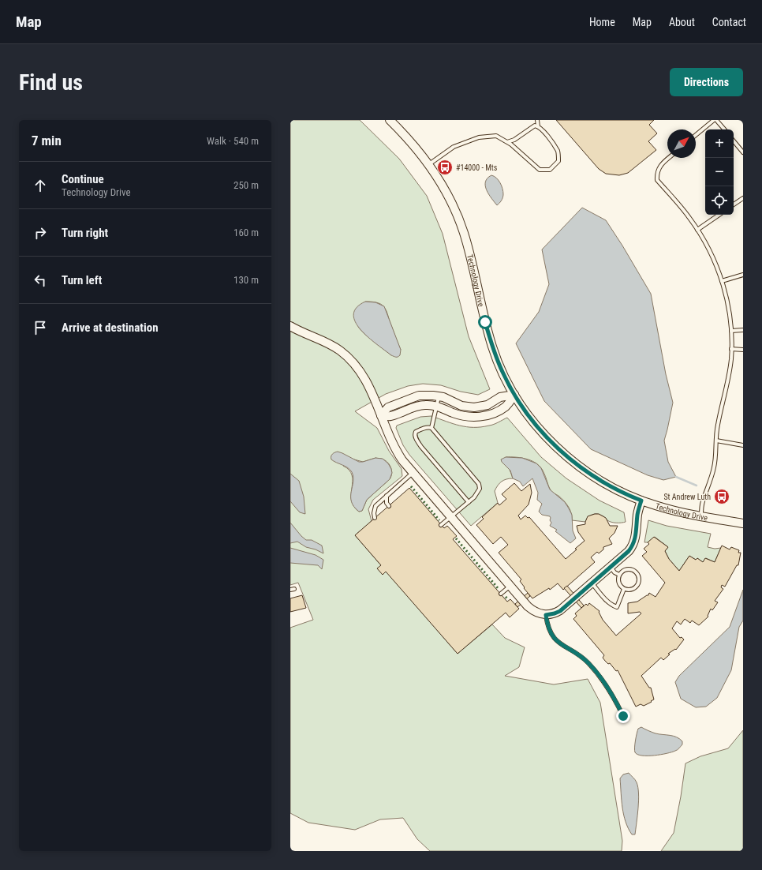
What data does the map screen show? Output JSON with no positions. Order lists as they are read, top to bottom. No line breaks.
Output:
{"streets":{"street":["Technology Drive"]},"places":{"bus stop":["#14000 - Mts","St Andrew Luth"]},"north":"top right","page":{"header":"Map","nav":["Home","Map","About","Contact"],"buttons":"Directions","title":"Find us","heading":["7 min","Walk · 540 m"],"map_buttons":["+","−"],"list":[["Continue","Technology Drive","250 m"],["Turn right","160 m"],["Turn left","130 m"],"Arrive at destination"]}}
